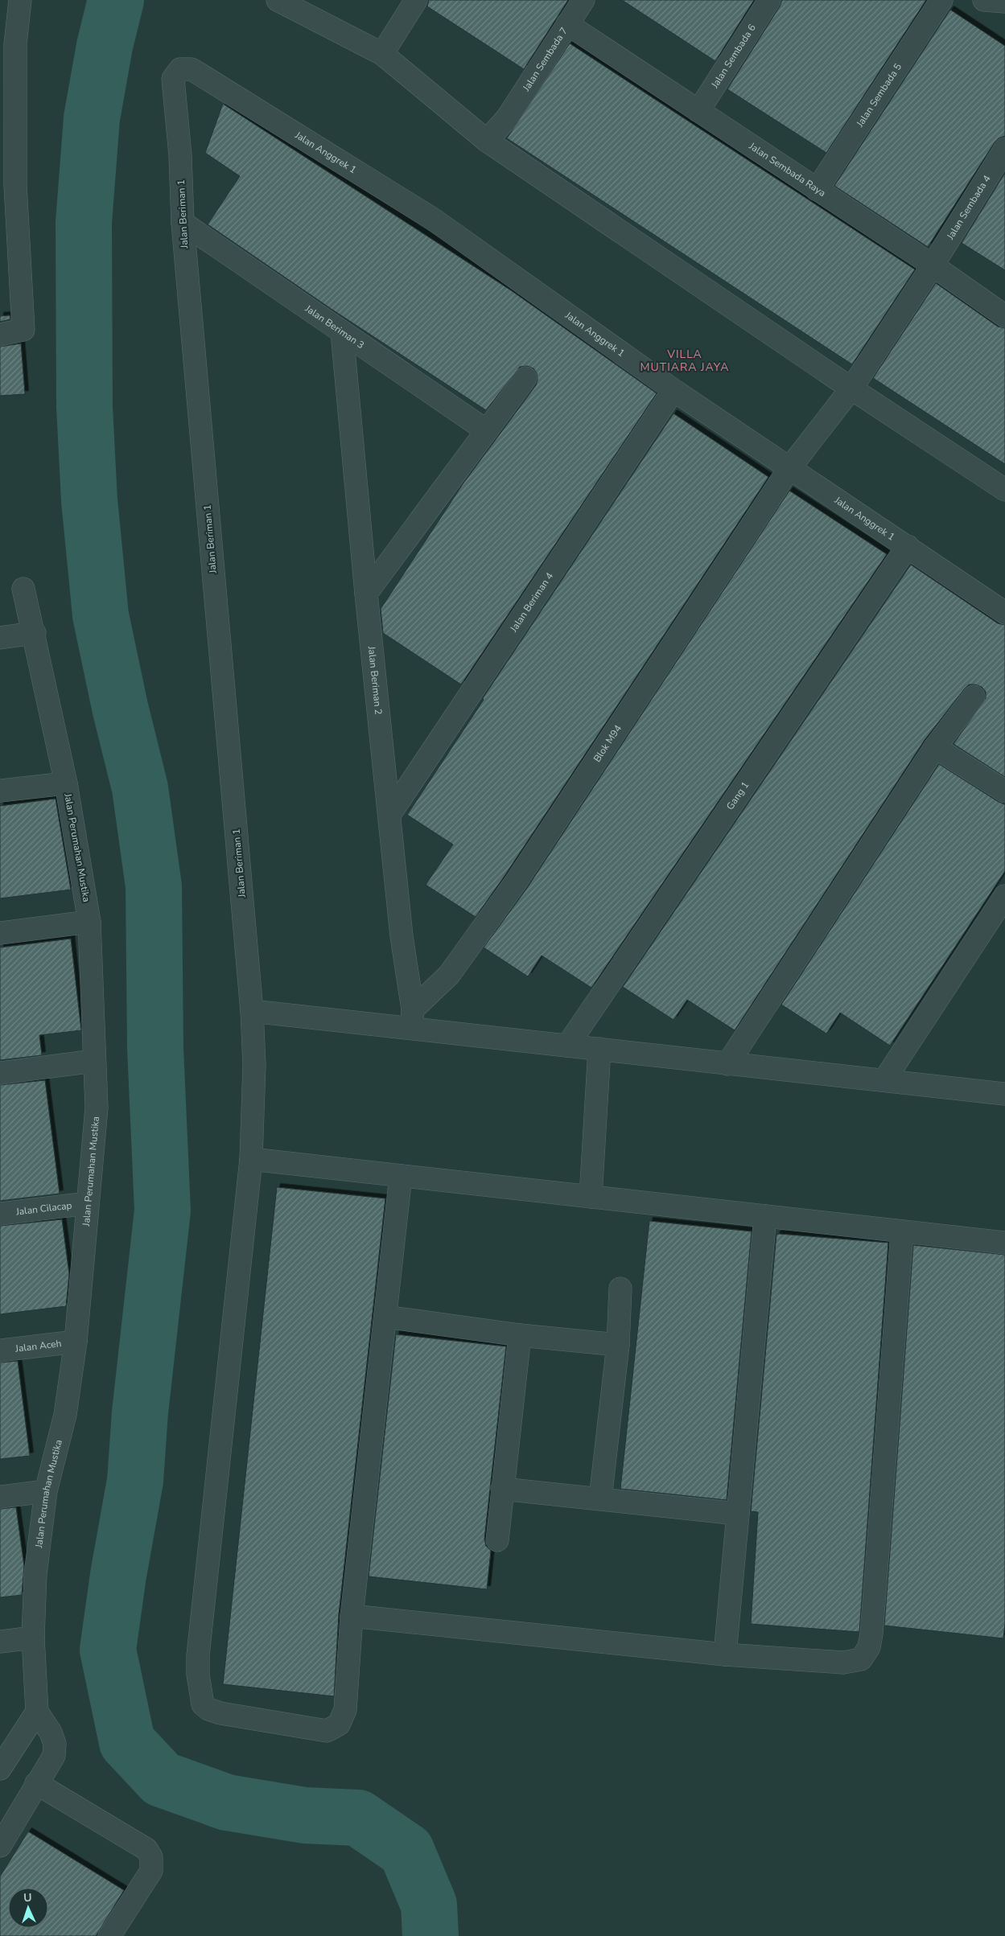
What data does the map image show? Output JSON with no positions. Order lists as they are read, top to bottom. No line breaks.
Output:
{"streets":{"street":["Jalan Sembada 6","Jalan Sembada 7","Jalan Sembada 5","Jalan Anggrek 1","Jalan Sembada Raya","Jalan Sembada 4","Jalan Beriman 1","Jalan Beriman 3","Jalan Beriman 4","Jalan Beriman 2","Blok M94","Gang 1","Jalan Perumahan Mustika","Jalan Cilacap","Jalan Aceh"]},"crossings":[["Jalan Sembada 6","Jalan Sembada Raya"],["Jalan Sembada 7","Jalan Sembada Raya"],["Jalan Sembada 5","Jalan Sembada Raya"],["Jalan Anggrek 1","Jalan Beriman 1"],["Jalan Anggrek 1","Jalan Beriman 4"],["Jalan Anggrek 1","Blok M94"],["Jalan Anggrek 1","Gang 1"],["Jalan Sembada Raya","Jalan Sembada 4"],["Jalan Sembada 4","Blok M94"],["Jalan Beriman 1","Jalan Beriman 3"],["Jalan Beriman 3","Jalan Beriman 2"],["Jalan Beriman 4","Jalan Beriman 2"],["Jalan Beriman 2","Blok M94"],["Jalan Perumahan Mustika","Jalan Cilacap"],["Jalan Perumahan Mustika","Jalan Aceh"]],"districts":["VILLA MUTIARA JAYA"],"north":"top"}
